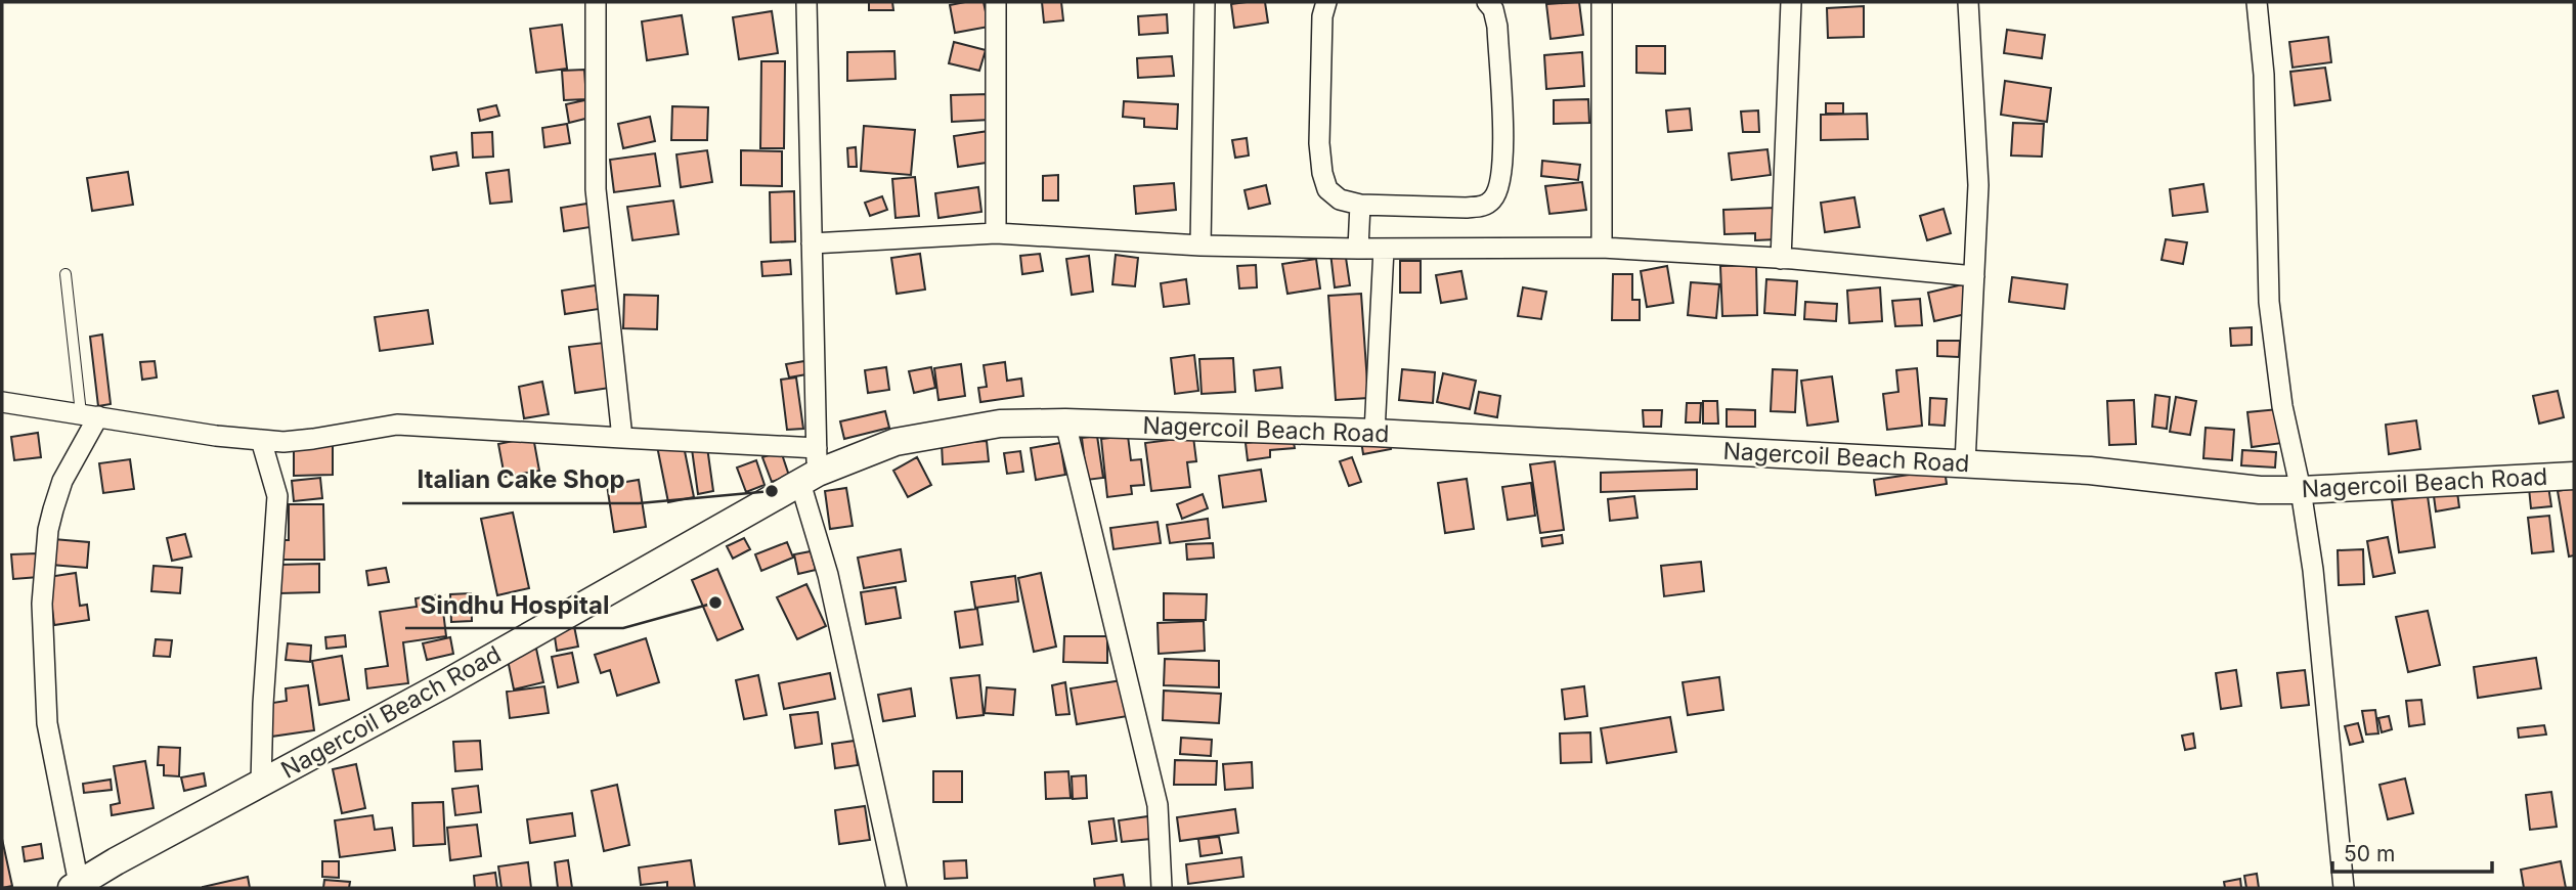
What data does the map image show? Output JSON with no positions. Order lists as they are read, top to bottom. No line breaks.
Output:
{"streets":{"main road":["Nagercoil Beach Road"]},"places":["Italian Cake Shop","Sindhu Hospital"],"scale_bar":"50 m"}
